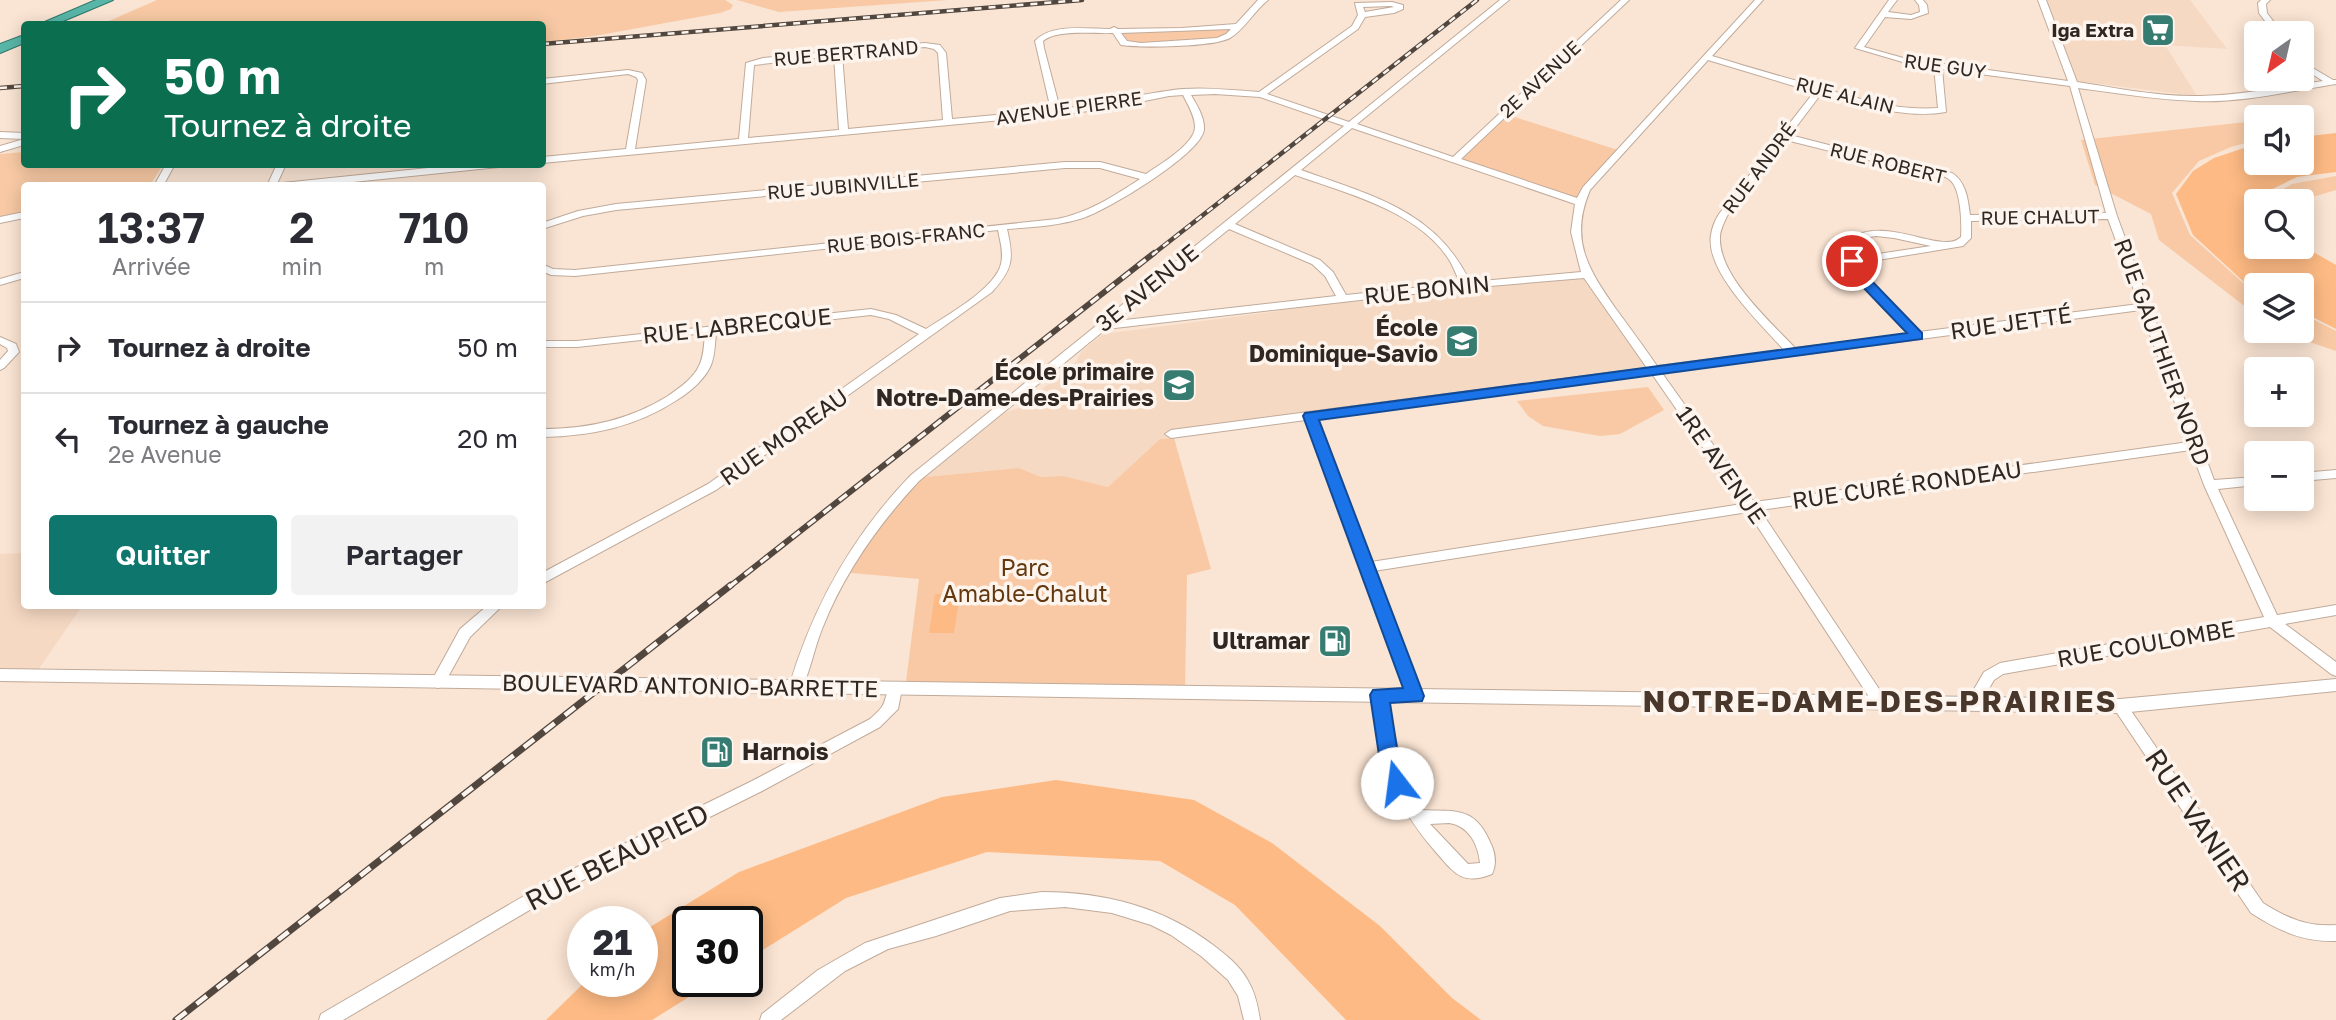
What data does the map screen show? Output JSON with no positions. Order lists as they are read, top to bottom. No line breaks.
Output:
{"streets":{"street":["RUE BERTRAND","RUE GUY","2E AVENUE","RUE ALAIN","AVENUE PIERRE","RUE ROBERT","RUE ANDRÉ","RUE JUBINVILLE","RUE CHALUT","RUE BOIS-FRANC","3E AVENUE","RUE BONIN","RUE JETTÉ","RUE LABRECQUE","RUE GAUTHIER NORD","RUE MOREAU","1RE AVENUE","RUE CURÉ RONDEAU","RUE COULOMBE","BOULEVARD ANTONIO-BARRETTE","RUE VANIER","RUE BEAUPIED"]},"crossings":[["RUE BERTRAND","AVENUE PIERRE"],["RUE GUY","RUE ALAIN"],["RUE GUY","RUE GAUTHIER NORD"],["2E AVENUE","AVENUE PIERRE"],["RUE ALAIN","RUE ANDRÉ"],["RUE ALAIN","1RE AVENUE"],["AVENUE PIERRE","RUE BOIS-FRANC"],["AVENUE PIERRE","3E AVENUE"],["AVENUE PIERRE","1RE AVENUE"],["RUE ROBERT","RUE ANDRÉ"],["RUE ROBERT","RUE CHALUT"],["RUE ANDRÉ","RUE JETTÉ"],["RUE JUBINVILLE","RUE BOIS-FRANC"],["RUE CHALUT","RUE GAUTHIER NORD"],["RUE BOIS-FRANC","RUE MOREAU"],["3E AVENUE","RUE BONIN"],["3E AVENUE","BOULEVARD ANTONIO-BARRETTE"],["RUE BONIN","1RE AVENUE"],["RUE JETTÉ","RUE GAUTHIER NORD"],["RUE JETTÉ","1RE AVENUE"],["RUE LABRECQUE","RUE MOREAU"],["RUE GAUTHIER NORD","RUE CURÉ RONDEAU"],["RUE GAUTHIER NORD","RUE COULOMBE"],["1RE AVENUE","RUE CURÉ RONDEAU"],["1RE AVENUE","BOULEVARD ANTONIO-BARRETTE"],["RUE COULOMBE","BOULEVARD ANTONIO-BARRETTE"],["BOULEVARD ANTONIO-BARRETTE","RUE VANIER"],["BOULEVARD ANTONIO-BARRETTE","RUE BEAUPIED"]],"districts":["NOTRE-DAME-DES-PRAIRIES"],"parks":["Parc Amable-Chalut"],"places":{"supermarket":["Iga Extra"],"school or university":["École Dominique-Savio","École primaire Notre-Dame-des-Prairies"],"fuel station":["Ultramar","Harnois"]},"north":"bottom left","page":{"map_buttons":["+","−"],"turn":["50 m","Tournez à droite"],"eta":["13:37","Arrivée","2","min","710","m"],"list":[{"name":"Tournez à droite","value":"50 m"},{"name":"Tournez à gauche","note":"2e Avenue","value":"20 m"}],"buttons":["Quitter","Partager"],"speed":"21 km/h","limit":"30"}}
